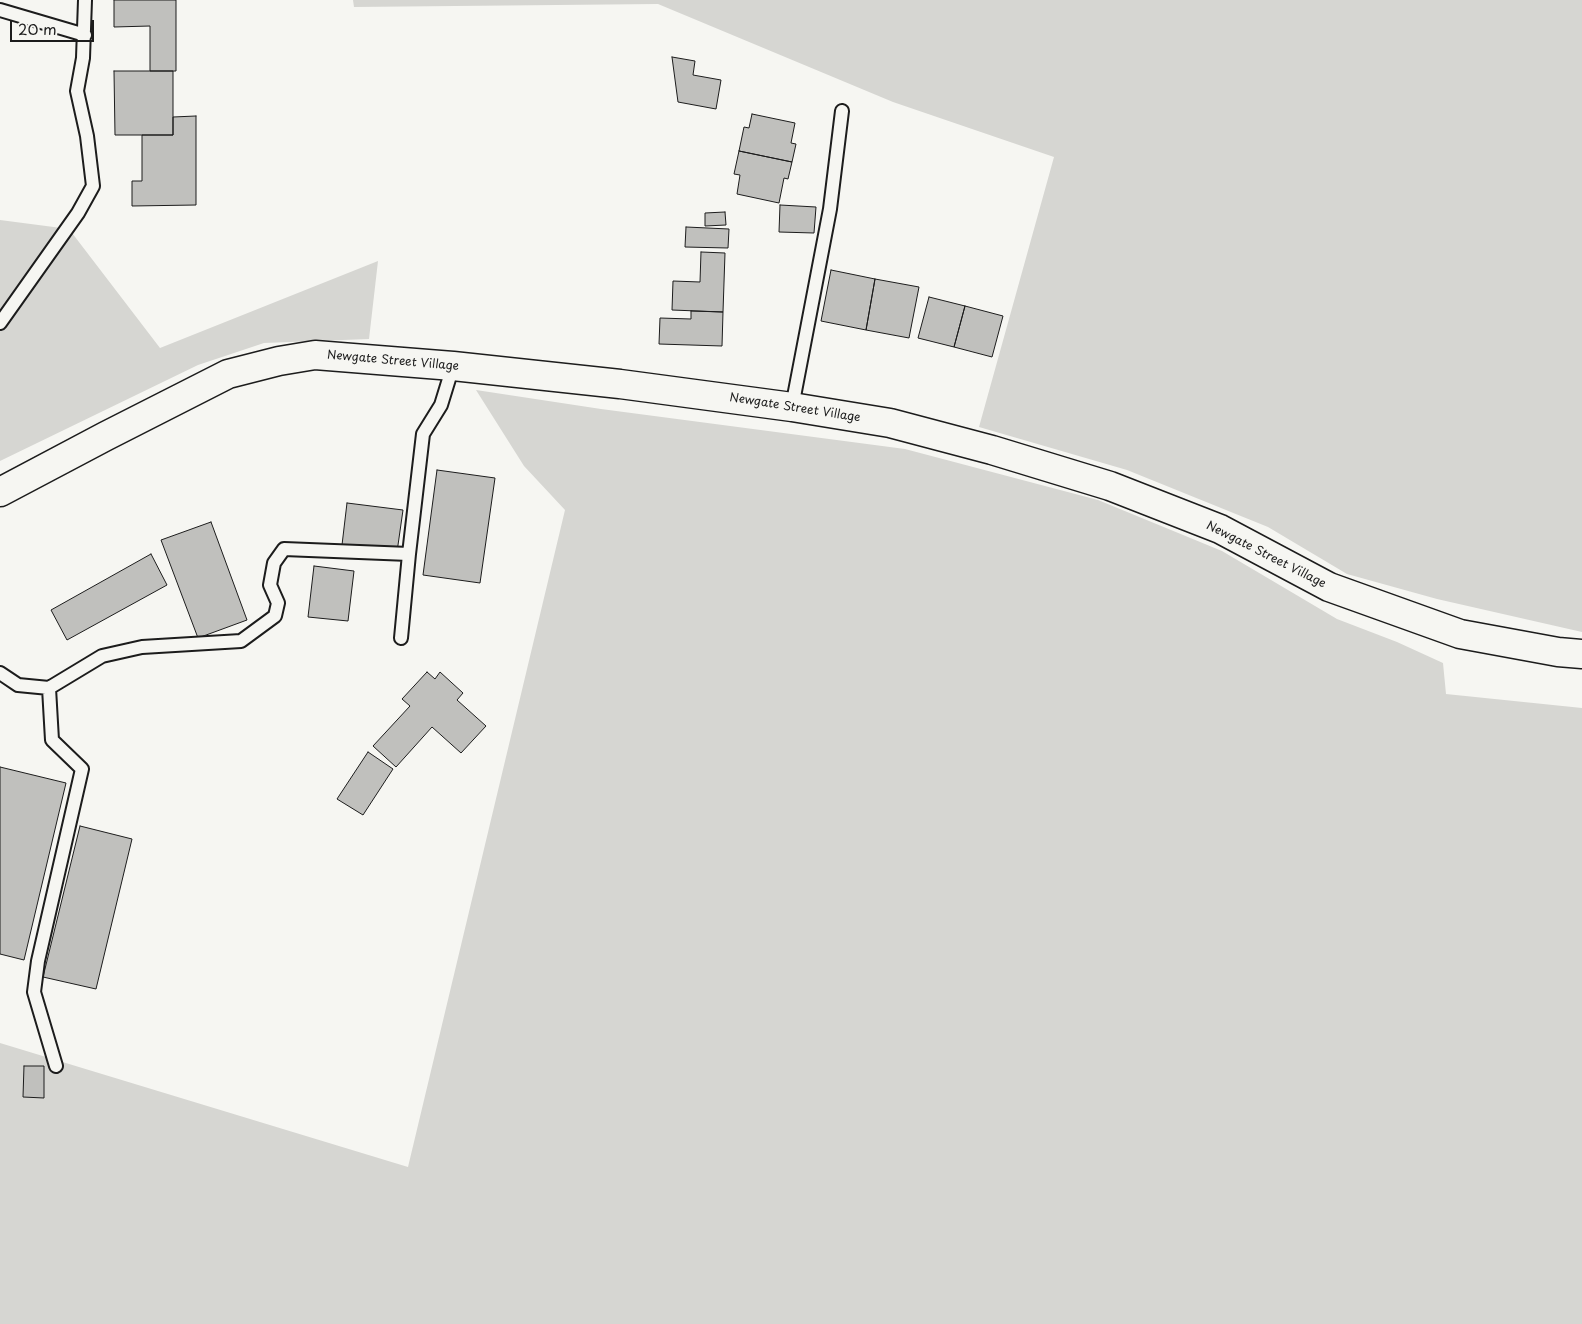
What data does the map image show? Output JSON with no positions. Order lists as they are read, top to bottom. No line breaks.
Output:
{"streets":{"street":["Newgate Street Village"]},"scale_bar":"20 m"}
